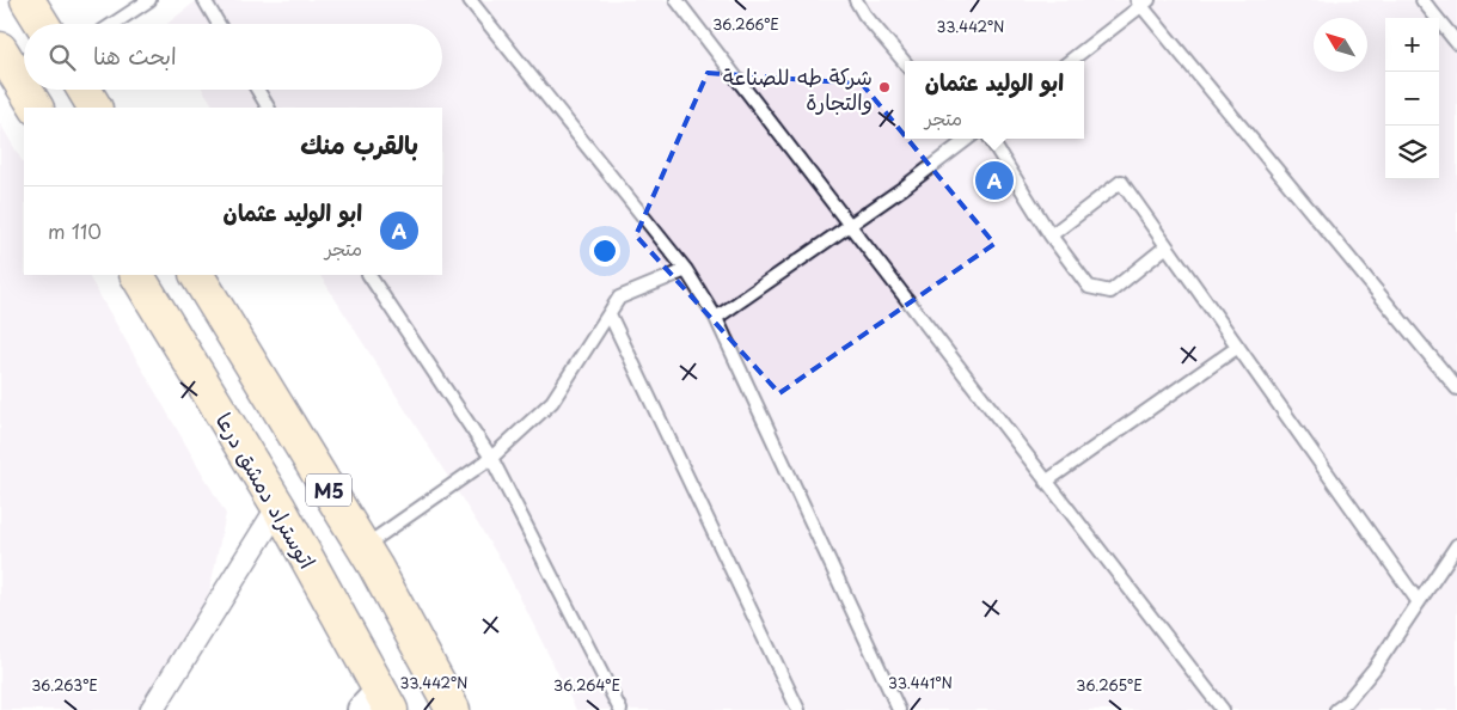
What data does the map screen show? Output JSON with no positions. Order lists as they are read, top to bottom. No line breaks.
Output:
{"streets":{"highway":["اتوستراد دمشق درعا","M5"]},"places":["شركة طه للصناعة والتجارة"],"north":"top left","page":{"map_buttons":["+","−"],"search":"ابحث هنا","popup":["ابو الوليد عثمان","متجر"],"heading":"بالقرب منك","pins":"A","list":[{"mark":"A","name":"ابو الوليد عثمان","note":"متجر","value":"110 m"}]},"coordinates":["36.266°E","33.442°N","33.441°N","36.263°E","36.264°E","36.265°E"]}
